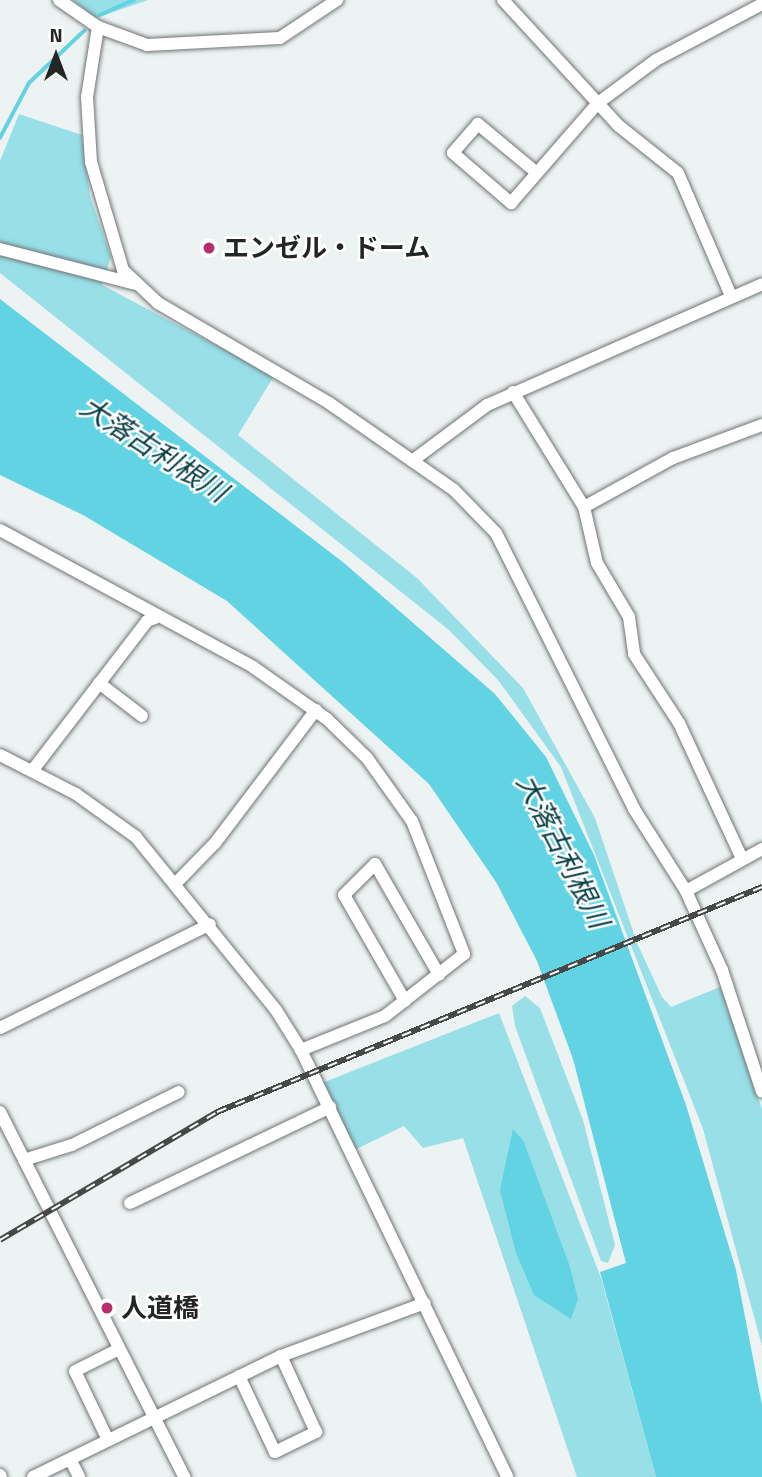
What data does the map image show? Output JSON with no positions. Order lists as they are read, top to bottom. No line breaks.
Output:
{"water":["大落古利根川"],"places":["エンゼル・ドーム","人道橋"],"north":"top"}
